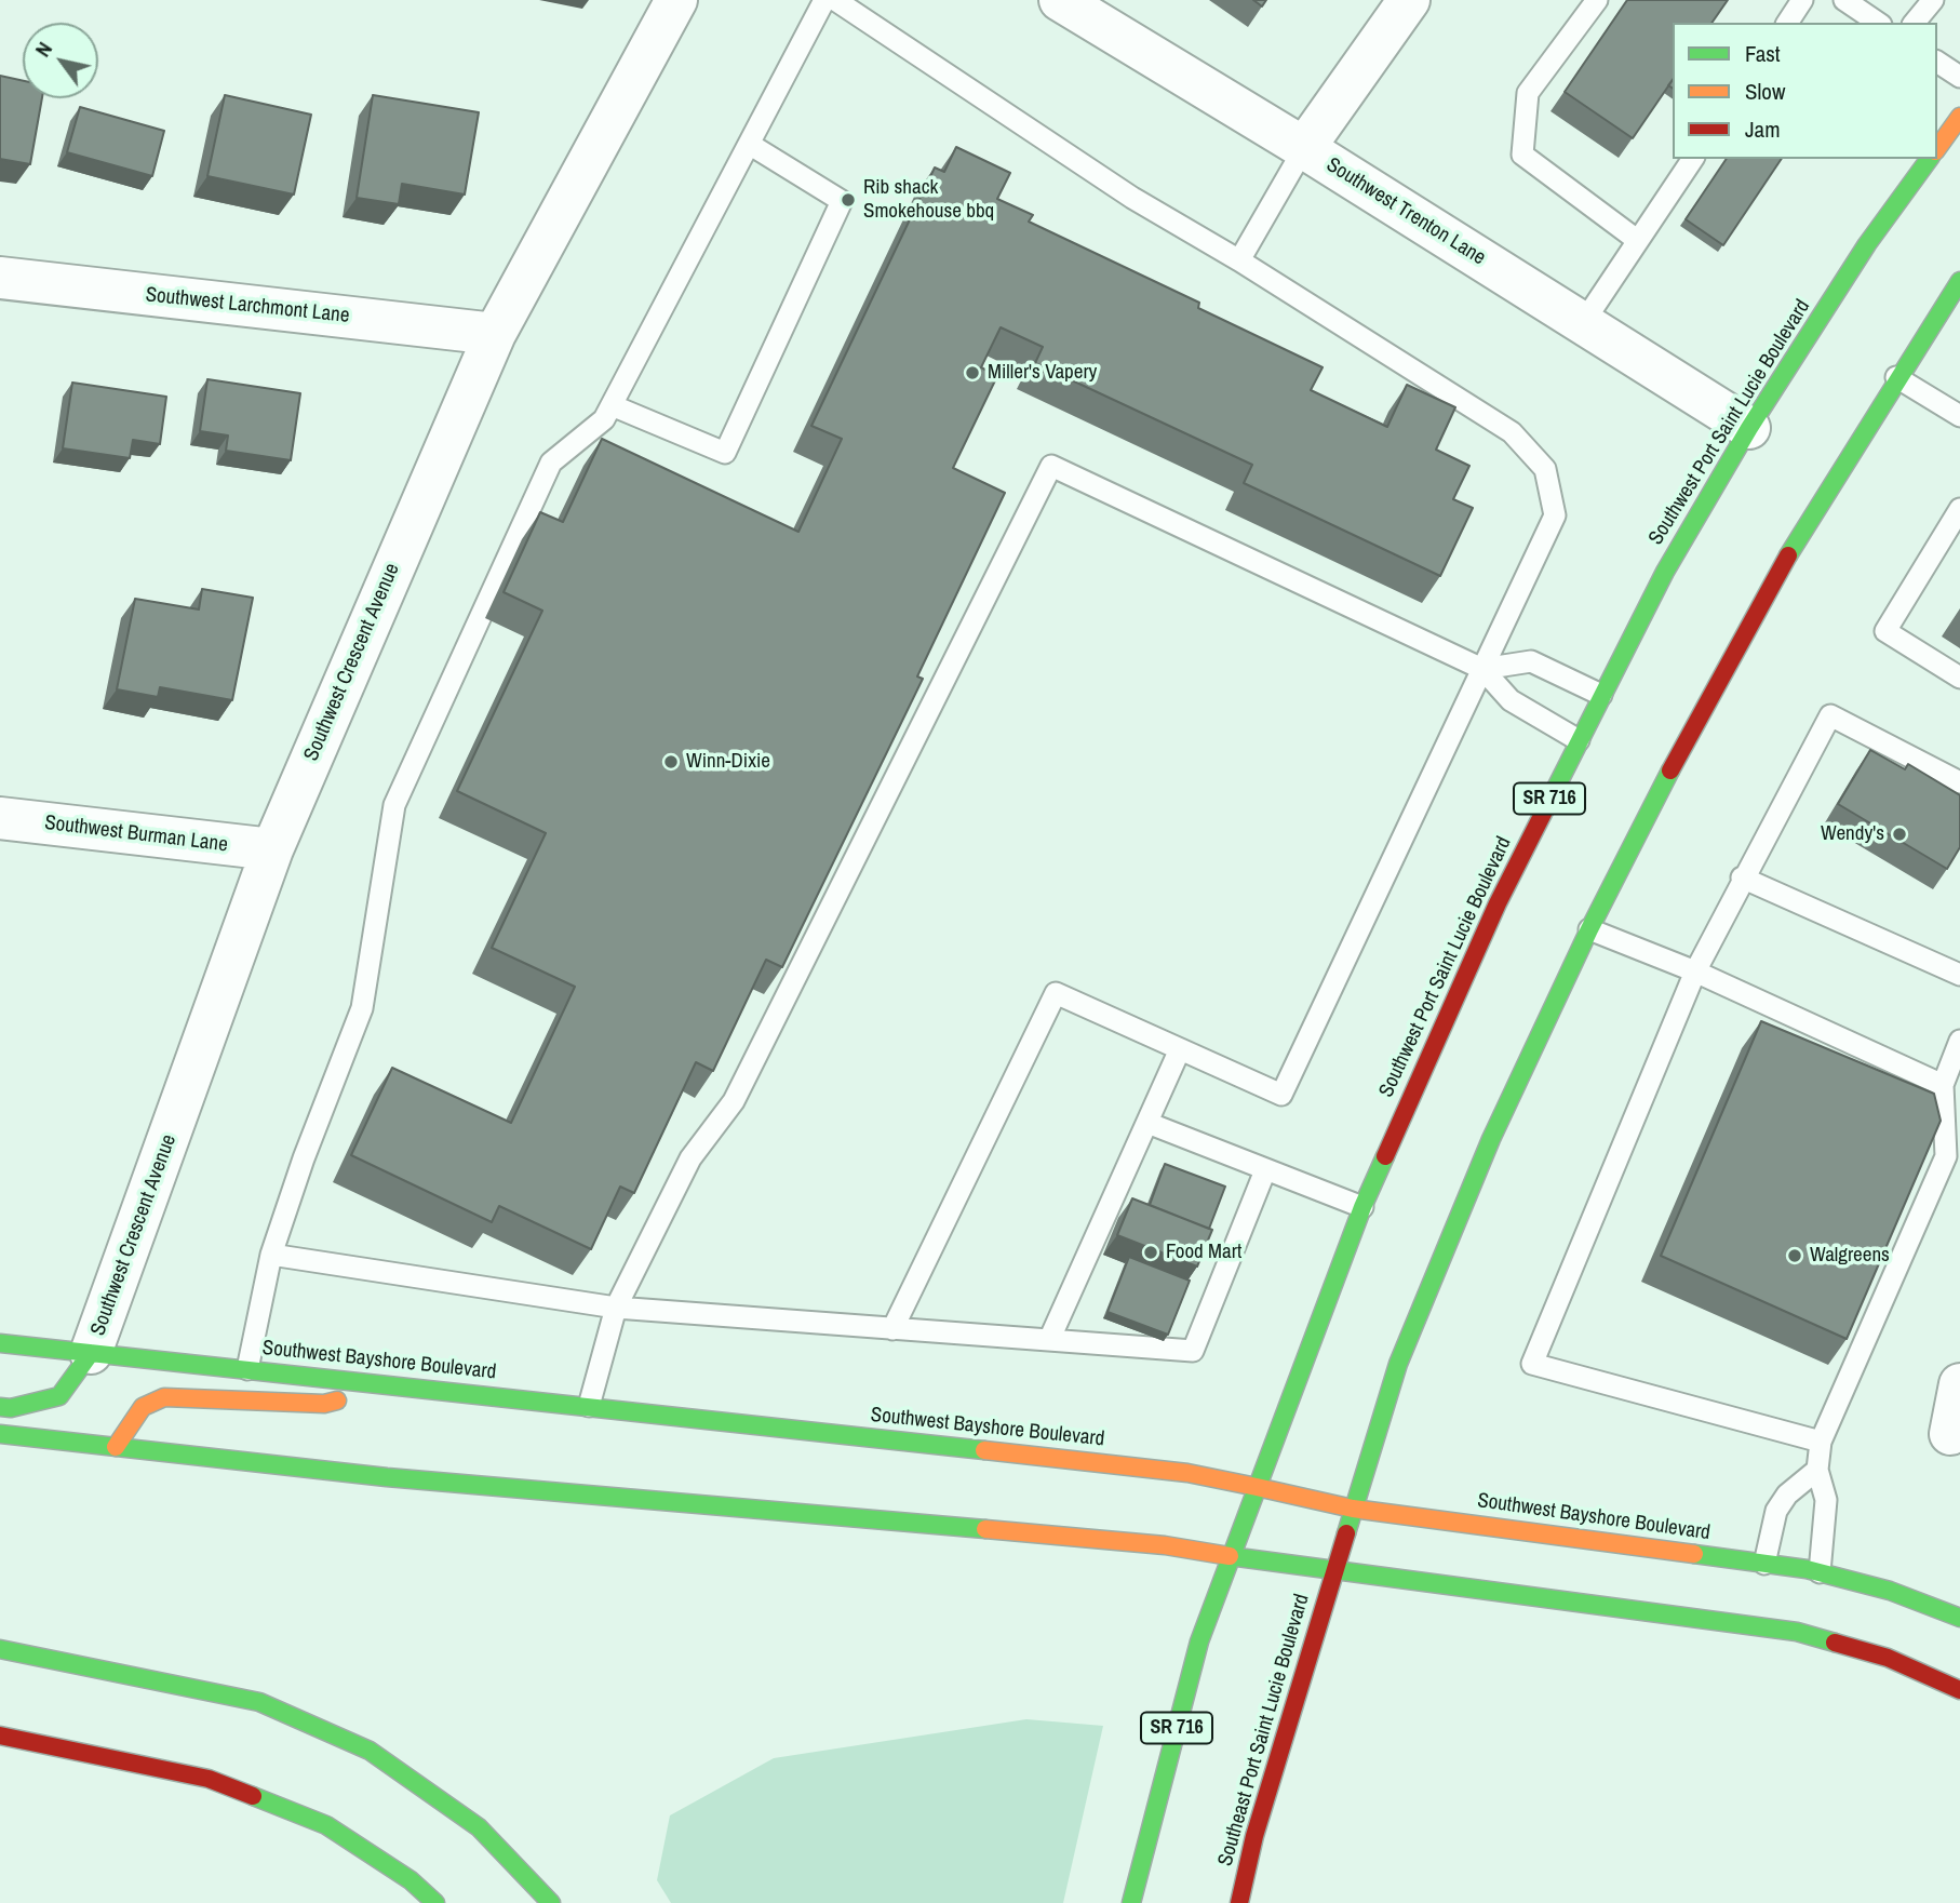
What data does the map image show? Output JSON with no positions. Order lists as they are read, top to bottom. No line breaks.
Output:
{"streets":{"main road":["Southwest Port Saint Lucie Boulevard","SR 716","Southwest Bayshore Boulevard","Southeast Port Saint Lucie Boulevard"],"street":["Southwest Trenton Lane","Southwest Larchmont Lane","Southwest Crescent Avenue","Southwest Burman Lane"]},"crossings":[["Southwest Trenton Lane","Southwest Port Saint Lucie Boulevard"],["Southwest Larchmont Lane","Southwest Crescent Avenue"],["Southwest Port Saint Lucie Boulevard","SR 716"],["Southwest Port Saint Lucie Boulevard","Southwest Bayshore Boulevard"],["Southwest Crescent Avenue","Southwest Burman Lane"],["Southwest Crescent Avenue","Southwest Bayshore Boulevard"]],"places":["Rib shack Smokehouse bbq","Miller's Vapery","Winn-Dixie","Wendy's","Food Mart","Walgreens"],"legend":["Fast","Slow","Jam"],"north":"top left"}
